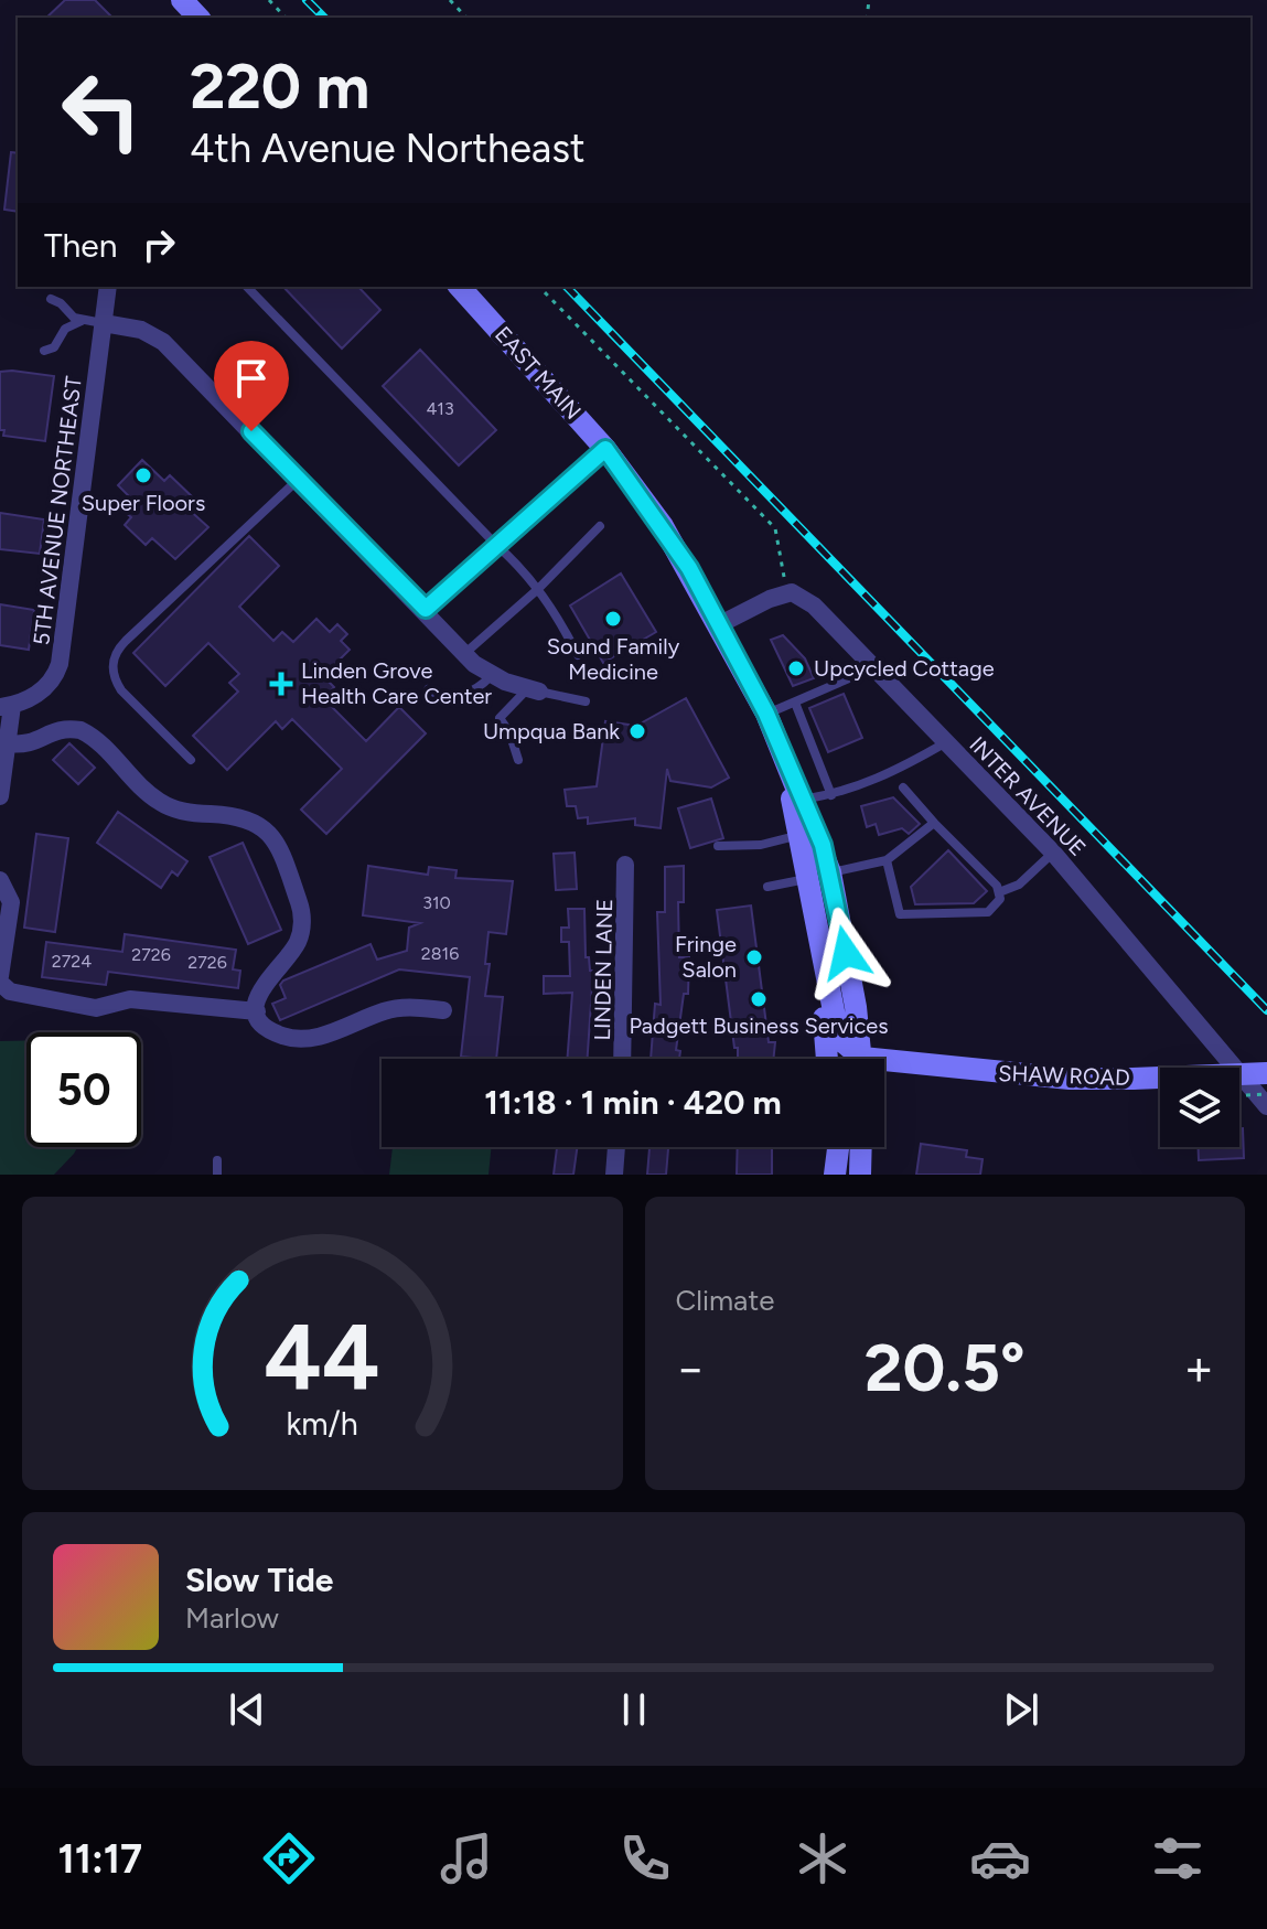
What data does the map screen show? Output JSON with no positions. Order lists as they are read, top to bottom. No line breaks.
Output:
{"streets":{"main road":["EAST MAIN","SHAW ROAD"],"street":["5TH AVENUE NORTHEAST","INTER AVENUE","LINDEN LANE"]},"places":{"other":["Super Floors","Sound Family Medicine","Upcycled Cottage","Umpqua Bank","Fringe Salon","Padgett Business Services"],"health":["Linden Grove Health Care Center"]},"house_numbers":["413","310","2816","2726","2724","2726"],"page":{"turn":["220 m","4th Avenue Northeast"],"then":"Then","limit":"50","trip":"11:18 · 1 min · 420 m","tile":"Climate","heat":["−","20.5°","+"],"song":["Slow Tide","Marlow"],"tabs":"11:17","gauge":["44","km/h"]}}
